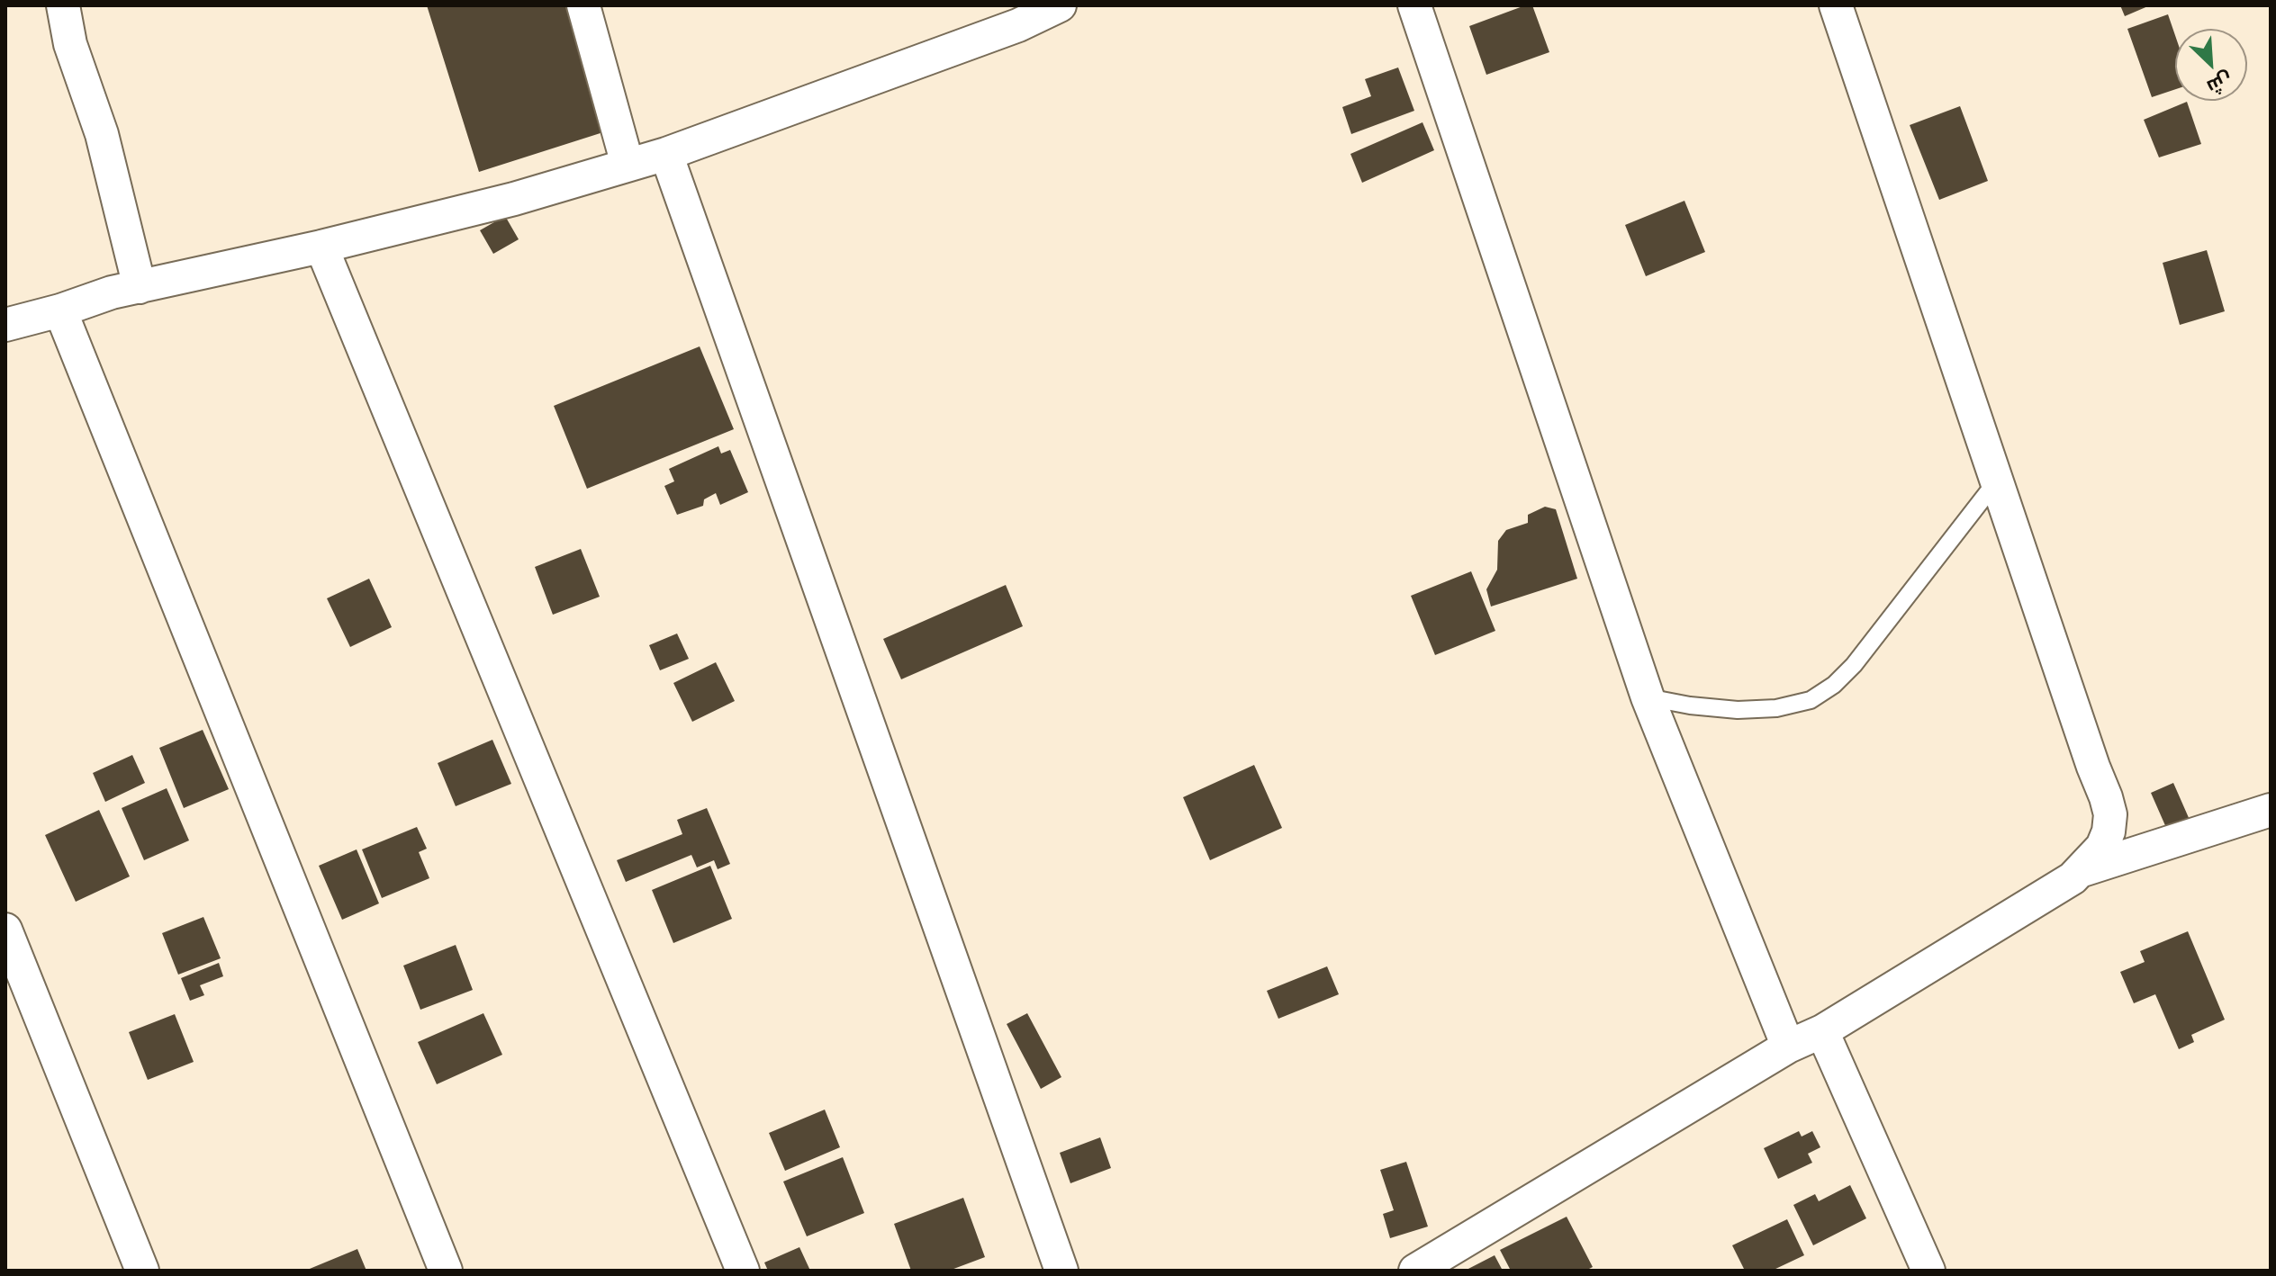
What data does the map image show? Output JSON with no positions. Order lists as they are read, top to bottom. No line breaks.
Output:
{"north":"bottom right"}
